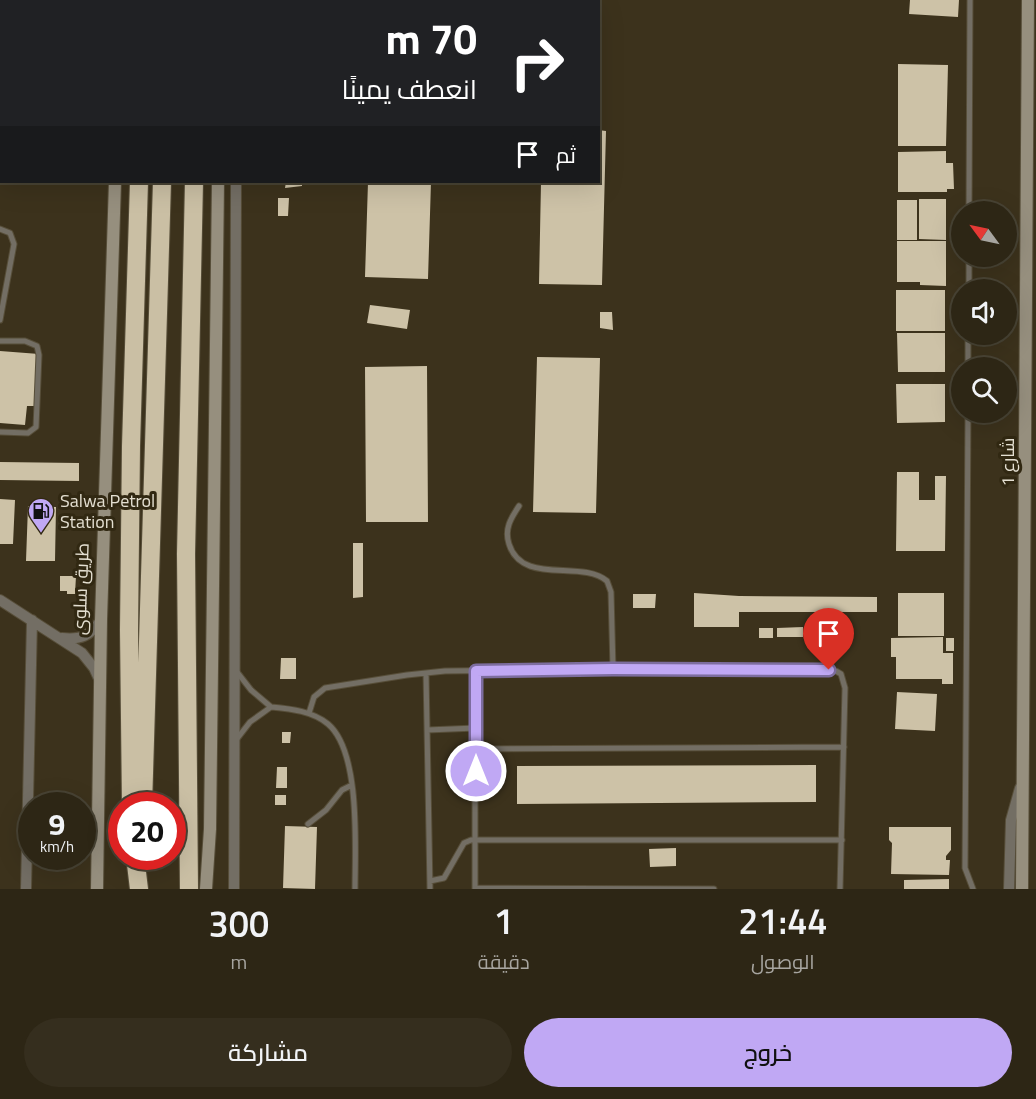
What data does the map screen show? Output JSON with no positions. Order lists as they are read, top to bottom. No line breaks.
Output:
{"streets":{"main road":["شارع 1","طريق سلوى"]},"places":{"fuel station":["Salwa Petrol Station"]},"north":"top left","page":{"turn":["70 m","انعطف يمينًا"],"then":"ثم","speed":"9 km/h","limit":"20","eta":["21:44","الوصول","1","دقيقة","300","m"],"buttons":["خروج","مشاركة"]}}
